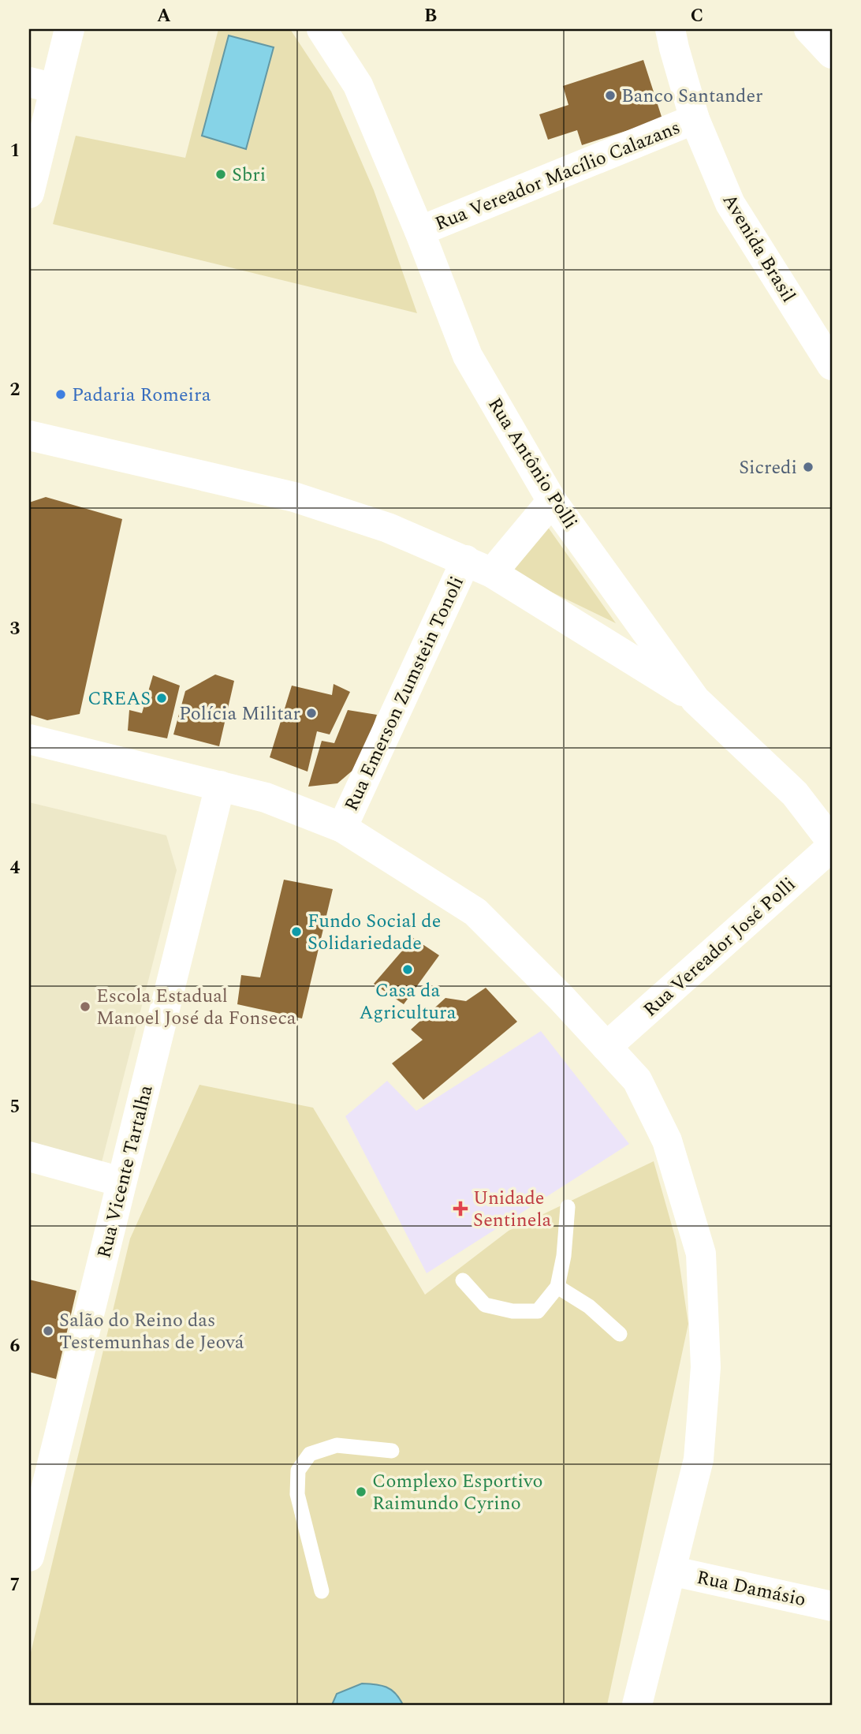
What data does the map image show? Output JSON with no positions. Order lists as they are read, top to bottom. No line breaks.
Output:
{"streets":{"street":["Rua Vereador Macílio Calazans","Avenida Brasil","Rua Antônio Polli","Rua Emerson Zumstein Tonoli","Rua Vereador José Polli","Rua Vicente Tartalha","Rua Damásio"]},"crossings":[["Rua Vereador Macílio Calazans","Avenida Brasil"],["Rua Vereador Macílio Calazans","Rua Antônio Polli"]],"places":{"other":["Banco Santander","Sbri","Padaria Romeira","Sicredi","CREAS","Polícia Militar","Fundo Social de Solidariedade","Casa da Agricultura","Escola Estadual Manoel José da Fonseca","Salão do Reino das Testemunhas de Jeová","Complexo Esportivo Raimundo Cyrino"],"health":["Unidade Sentinela"]},"grid":{"columns":["A","B","C"],"rows":["1","2","3","4","5","6","7"]}}
